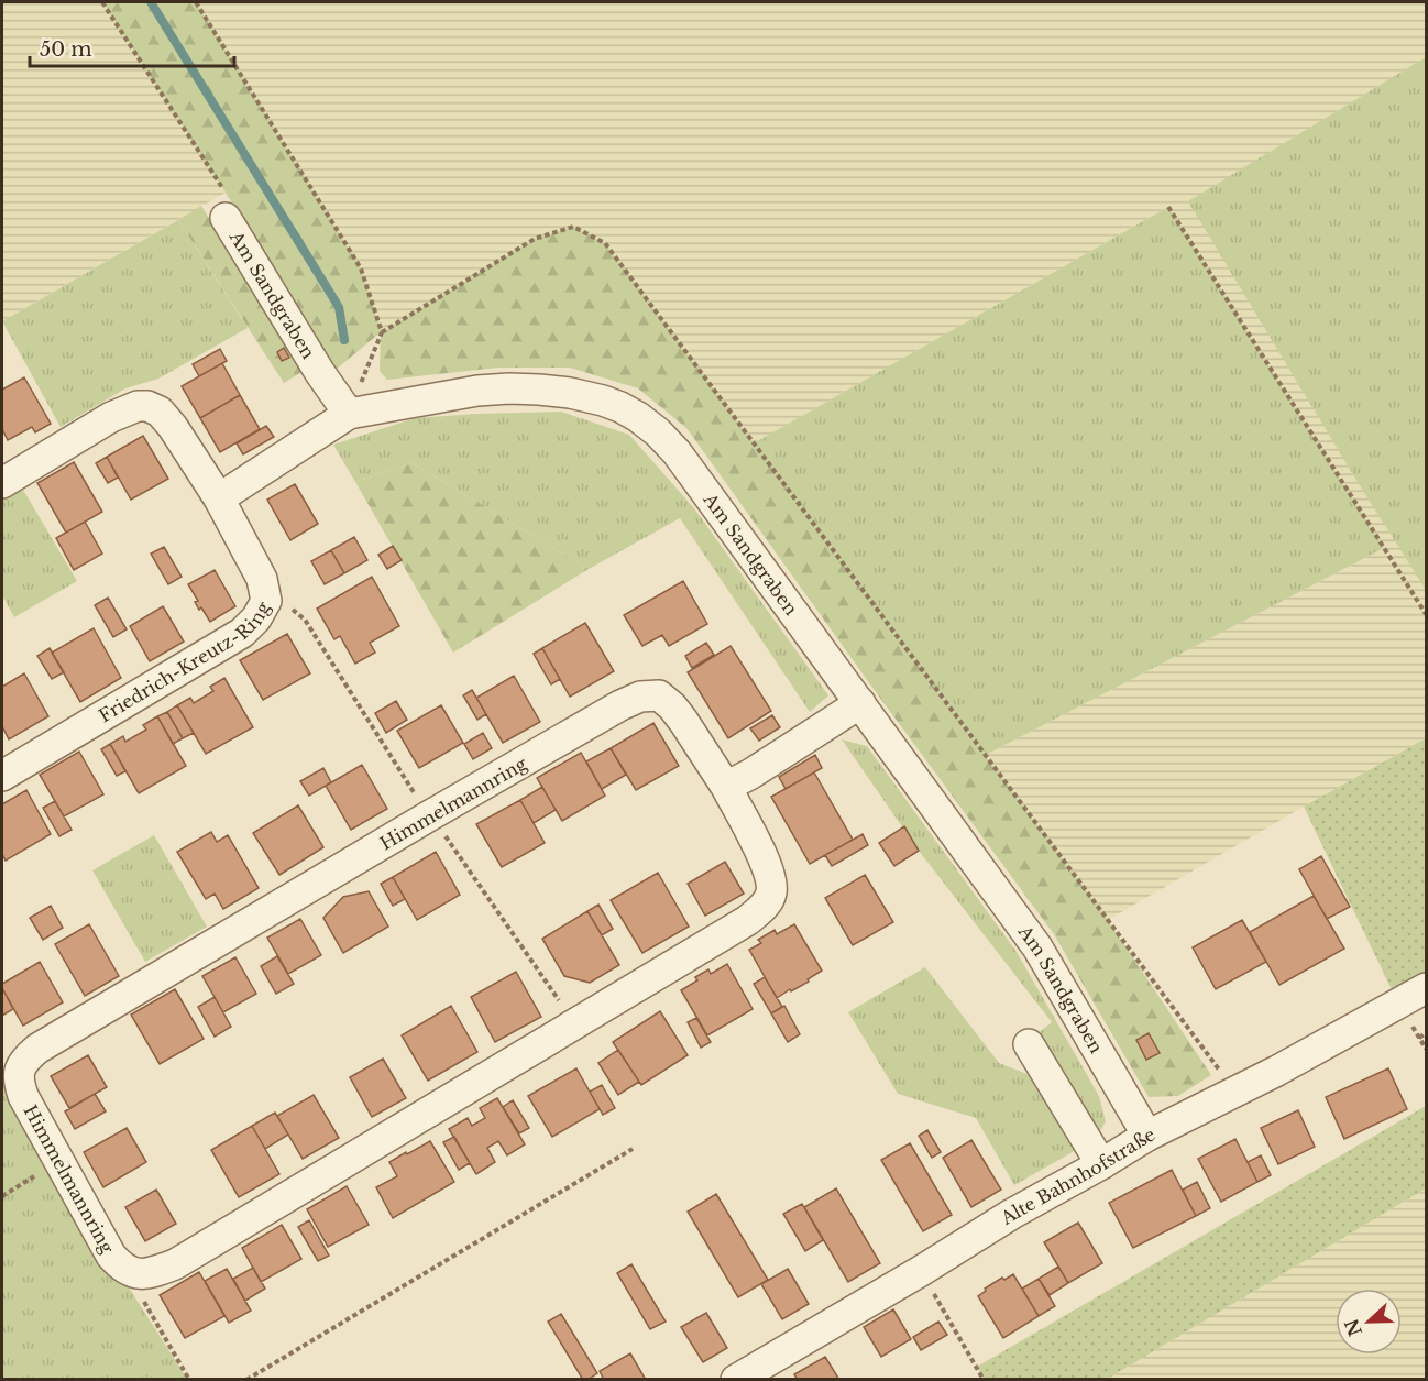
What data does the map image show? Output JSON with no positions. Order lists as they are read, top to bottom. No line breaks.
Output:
{"streets":{"street":["Am Sandgraben","Friedrich-Kreutz-Ring","Himmelmannring","Alte Bahnhofstraße"]},"crossings":[["Am Sandgraben","Alte Bahnhofstraße"]],"scale_bar":"50 m","north":"left"}
